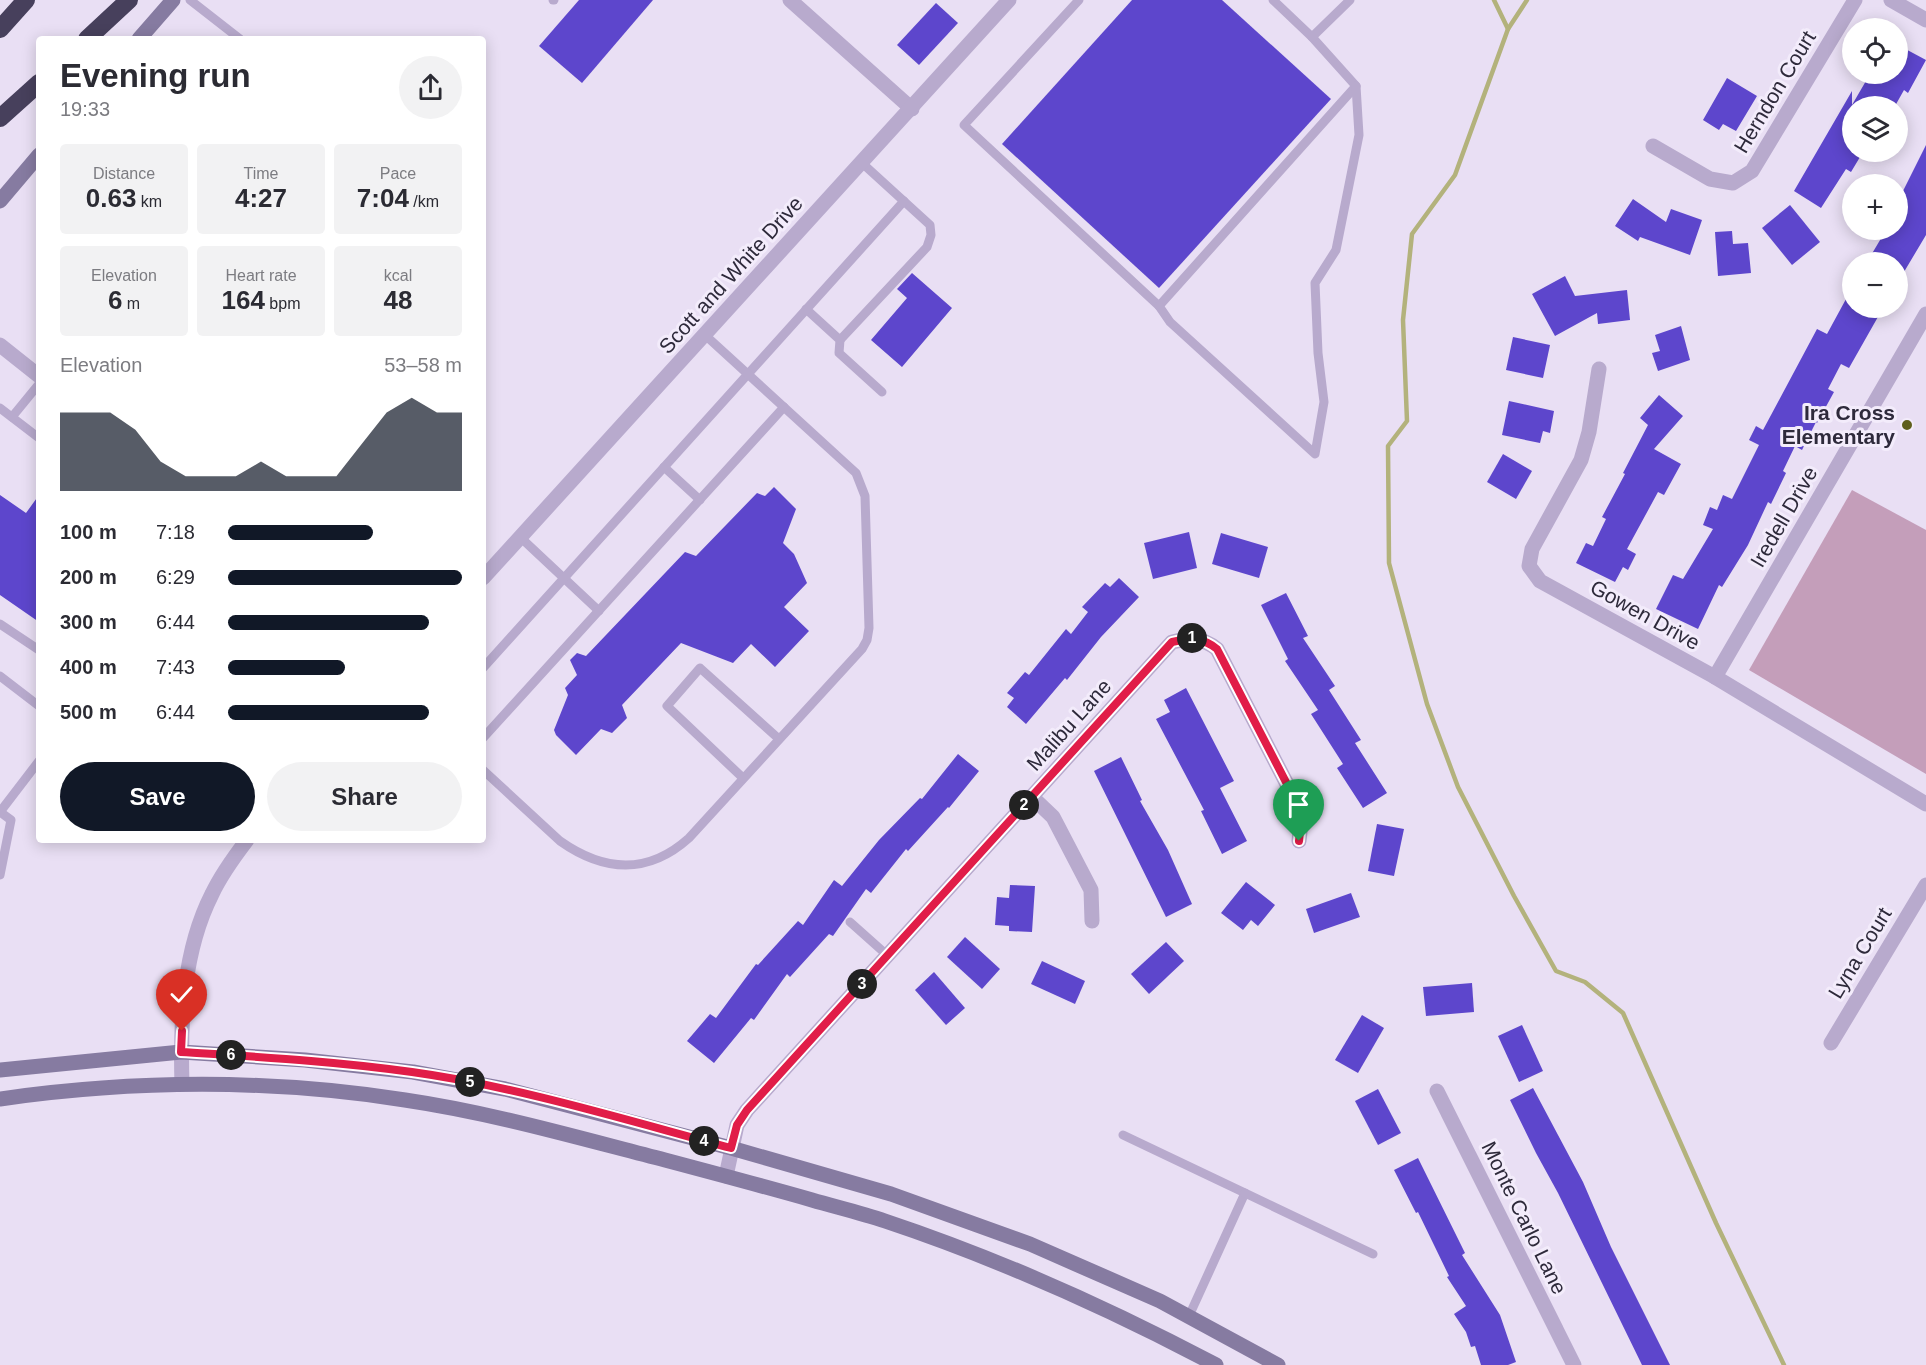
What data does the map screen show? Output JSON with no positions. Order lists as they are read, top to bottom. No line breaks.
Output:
{"streets":{"street":["Herndon Court","Scott and White Drive","Iredell Drive","Gowen Drive","Malibu Lane","Lyna Court","Monte Carlo Lane"]},"crossings":[["Iredell Drive","Gowen Drive"]],"places":["Ira Cross Elementary"],"page":{"map_buttons":["+","−"],"heading":["Evening run","19:33"],"stats":[["Distance","0.63 km"],["Time","4:27"],["Pace","7:04 /km"],["Elevation","6 m"],["Heart rate","164 bpm"],["kcal","48"]],"chart":["Elevation","53–58 m"],"list":[{"name":"100 m","note":"7:18"},{"name":"200 m","note":"6:29"},{"name":"300 m","note":"6:44"},{"name":"400 m","note":"7:43"},{"name":"500 m","note":"6:44"}],"pins":["1","2","3","6","5","4"],"buttons":["Save","Share"]}}
